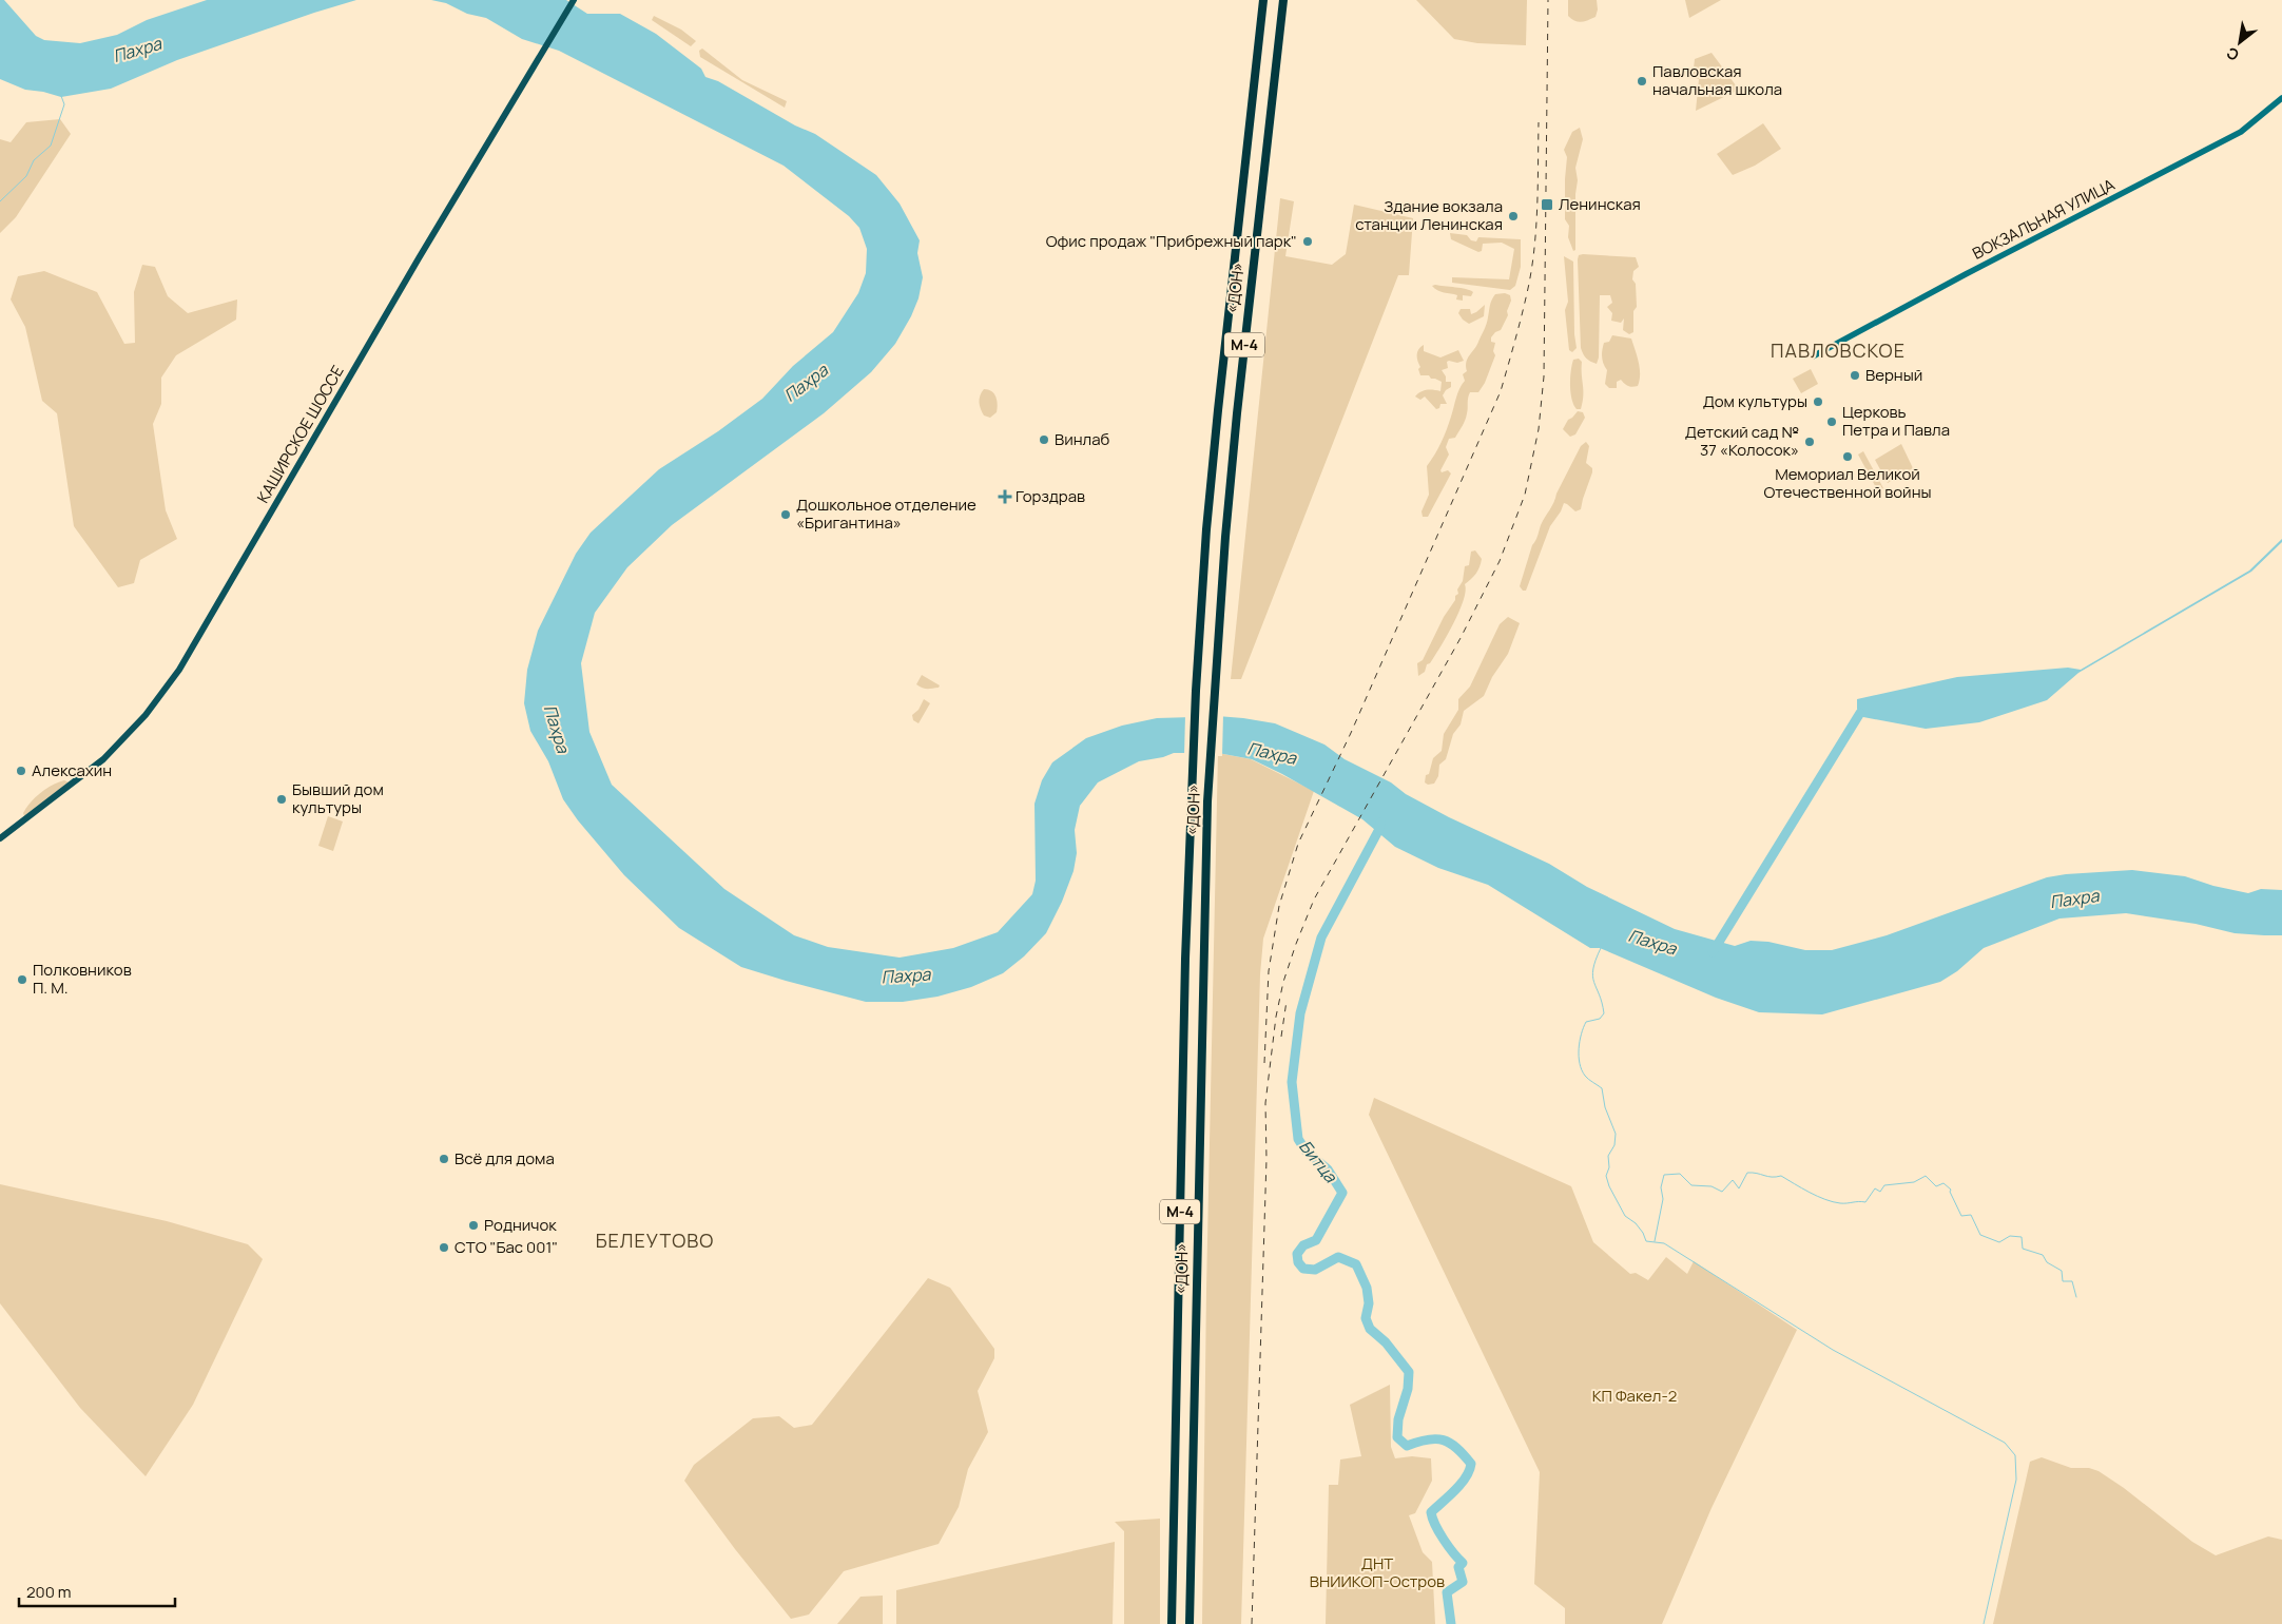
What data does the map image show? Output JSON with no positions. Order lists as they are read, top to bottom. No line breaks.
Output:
{"streets":{"highway":["«ДОН»","М-4"],"main road":["КАШИРСКОЕ ШОССЕ"],"street":["ВОКЗАЛЬНАЯ УЛИЦА"]},"districts":["ПАВЛОВСКОЕ","БЕЛЕУТОВО"],"water":["Пахра","Битца"],"parks":["КП Факел-2","ДНТ ВНИИКОП-Остров"],"places":{"other":["Павловская начальная школа","Здание вокзала станции Ленинская","Офис продаж \"Прибрежный парк\"","Верный","Дом культуры","Церковь Петра и Павла","Винлаб","Детский сад № 37 «Колосок»","Мемориал Великой Отечественной войны","Дошкольное отделение «Бригантина»","Алексахин","Бывший дом культуры","Полковников П. М.","Всё для дома","Родничок","СТО \"Бас 001\""],"transit":["Ленинская"],"health":["Горздрав"]},"scale_bar":"200 m","north":"bottom left"}
